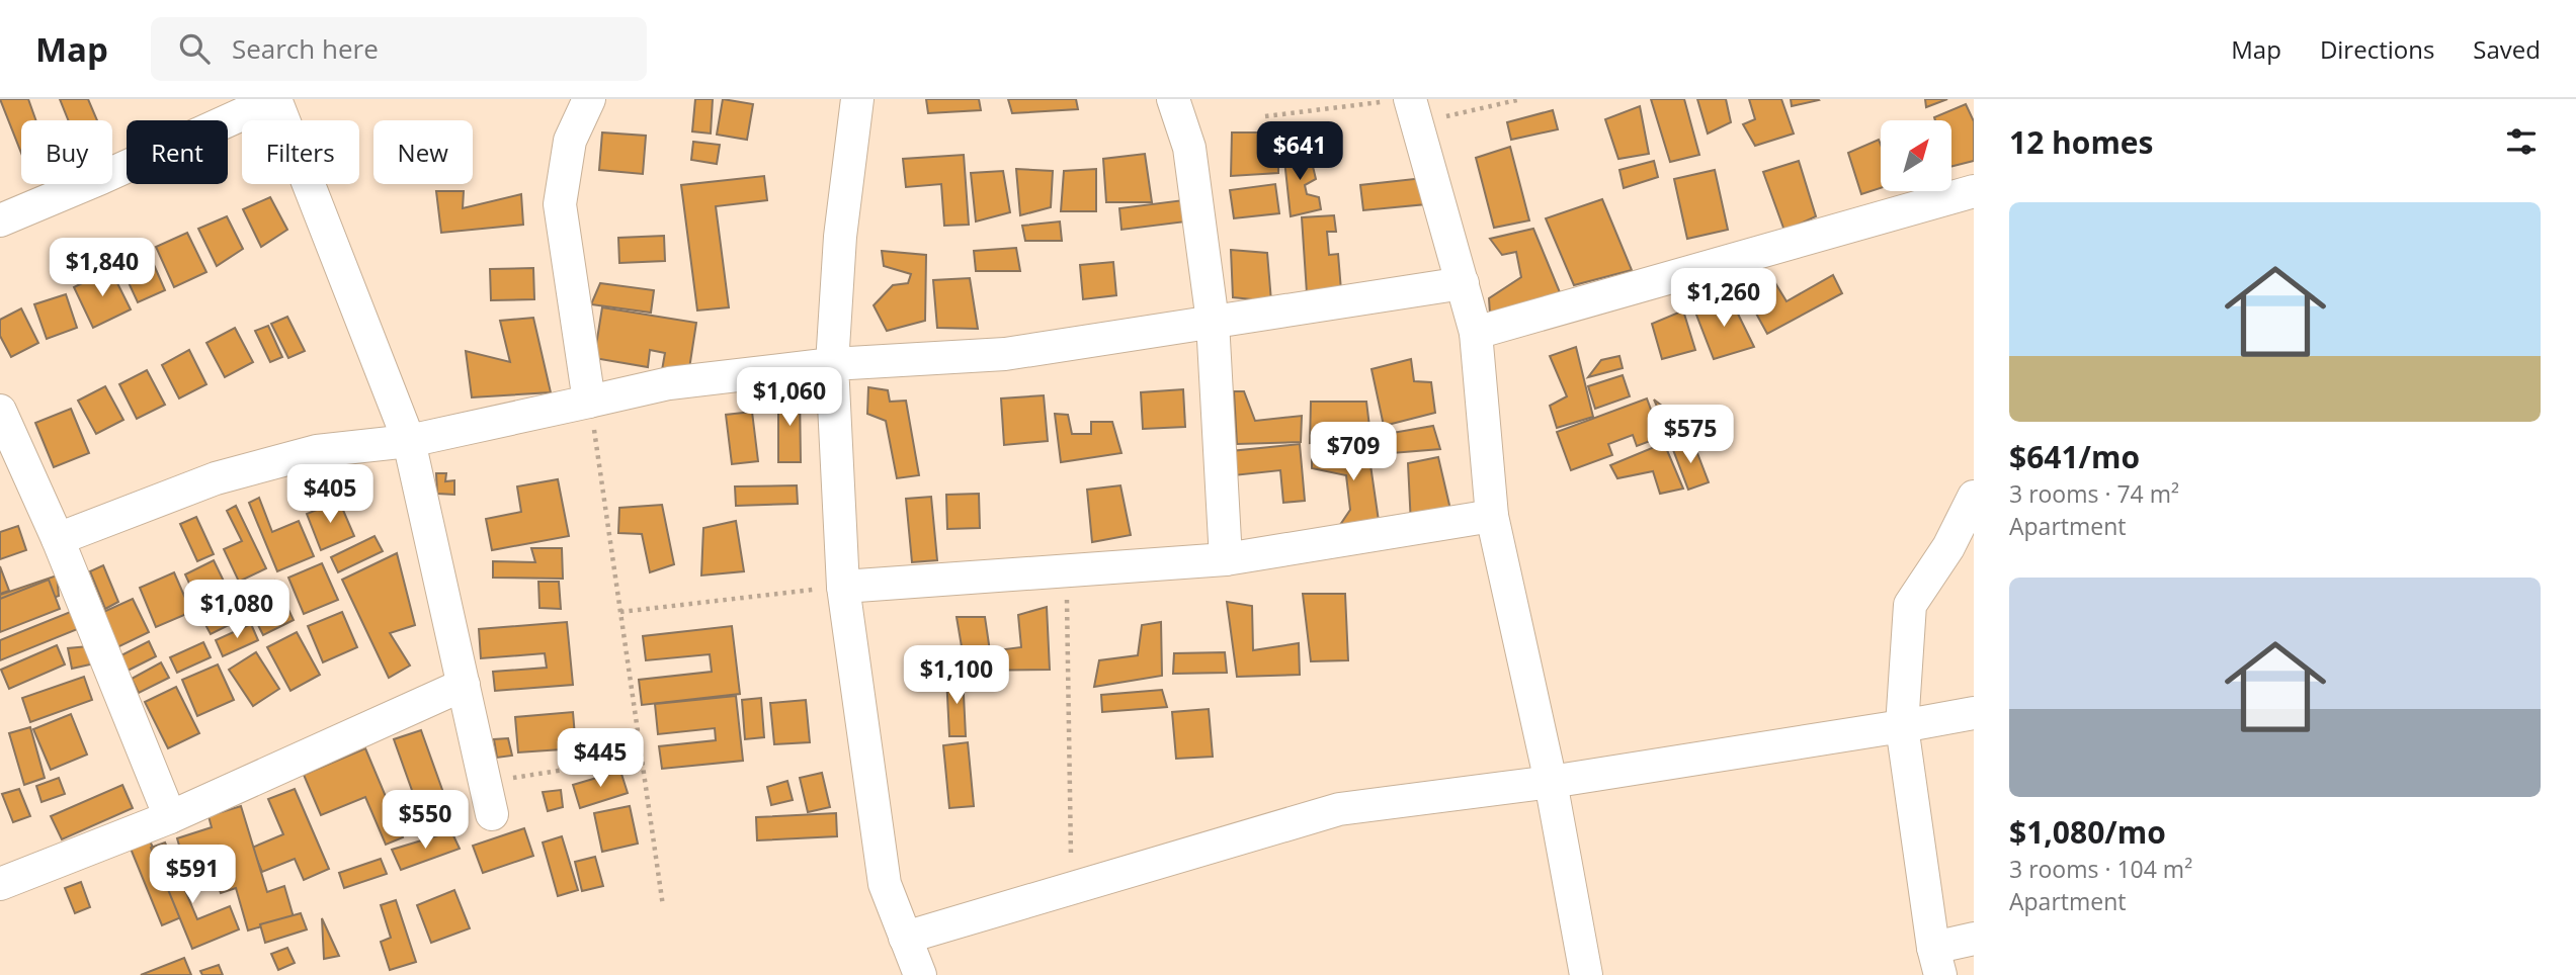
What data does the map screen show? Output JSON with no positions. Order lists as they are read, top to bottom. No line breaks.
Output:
{"north":"top right","page":{"header":"Map","search":"Search here","nav":["Map","Directions","Saved"],"heading":"12 homes","chip":["Buy","Rent","Filters","New"],"price":["$641","$1,840","$1,260","$1,060","$575","$709","$405","$1,080","$1,100","$445","$550","$591"],"list":[{"name":"$641/mo","note":"3 rooms · 74 m² · Apartment"},{"name":"$1,080/mo","note":"3 rooms · 104 m² · Apartment"}]}}
